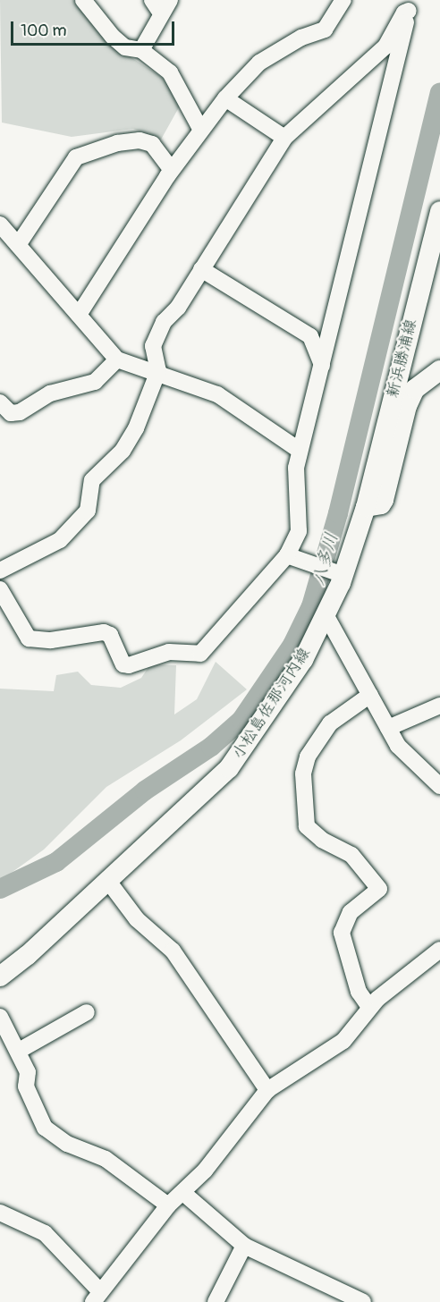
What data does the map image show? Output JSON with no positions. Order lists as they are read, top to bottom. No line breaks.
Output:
{"streets":{"main road":["新浜勝浦線","小松島佐那河内線"]},"crossings":[["新浜勝浦線","小松島佐那河内線"]],"water":["八多川"],"scale_bar":"100 m"}
